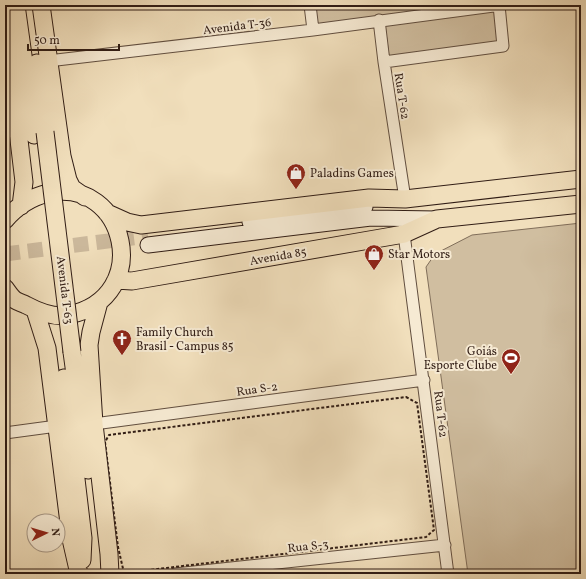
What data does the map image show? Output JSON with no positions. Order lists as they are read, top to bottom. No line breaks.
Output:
{"streets":{"main road":["Avenida 85","Avenida T-63"],"street":["Avenida T-36","Rua T-62","Rua S-2","Rua S-3"]},"crossings":[["Avenida T-36","Rua T-62"],["Rua T-62","Avenida 85"],["Rua T-62","Rua S-2"],["Rua T-62","Rua S-3"],["Avenida T-63","Rua S-2"]],"places":{"shop":["Paladins Games","Star Motors"],"church":["Family Church Brasil - Campus 85"],"sports":["Goiás Esporte Clube"]},"scale_bar":"50 m","north":"right"}
